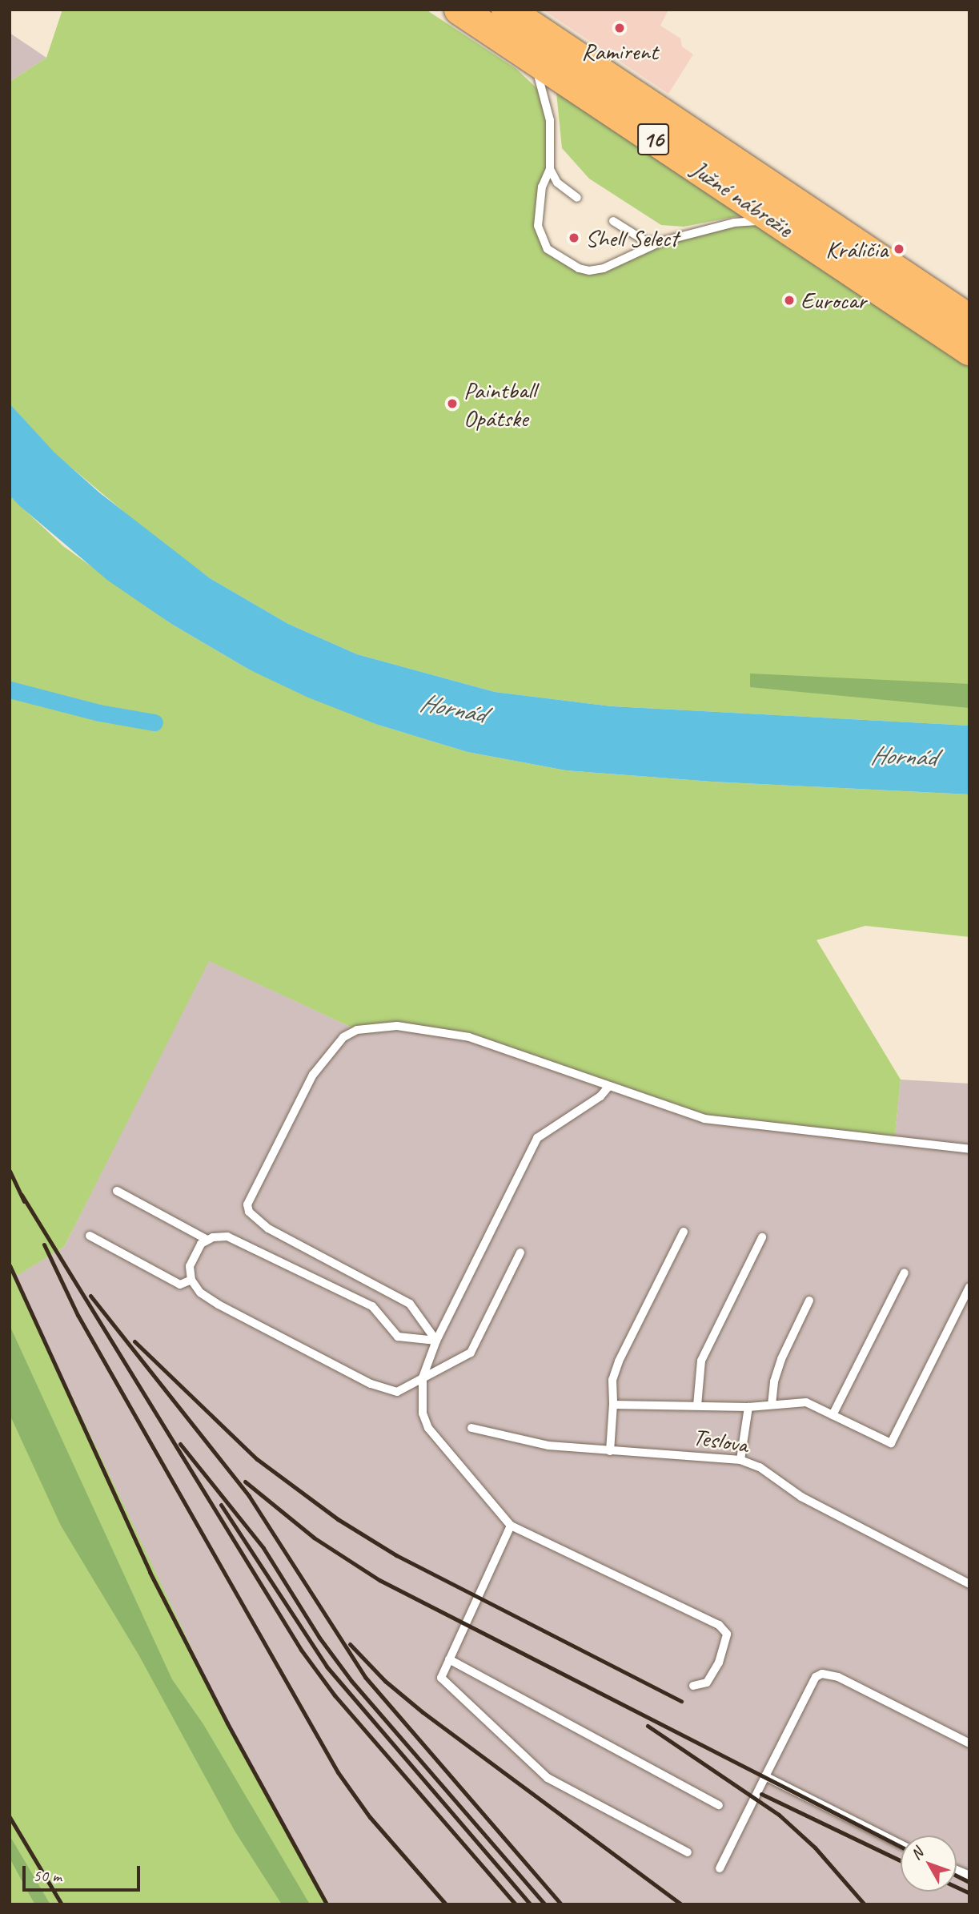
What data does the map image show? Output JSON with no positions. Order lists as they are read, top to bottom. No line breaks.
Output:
{"streets":{"highway":["16","Južné nábrežie"],"lane":["Teslova"]},"water":["Hornád"],"places":["Ramirent","Shell Select","Králičia","Eurocar","Paintball Opátske"],"scale_bar":"50 m","north":"top left"}
